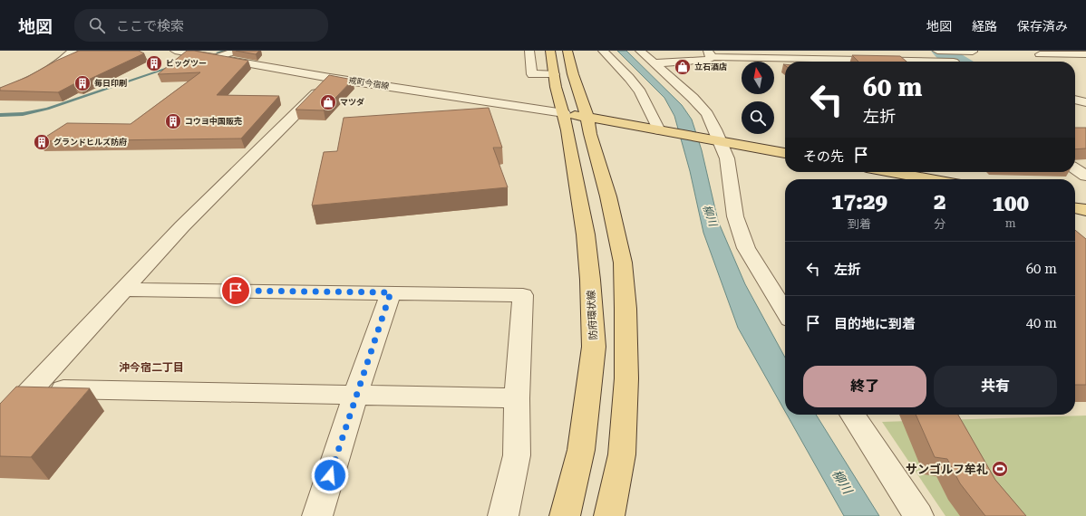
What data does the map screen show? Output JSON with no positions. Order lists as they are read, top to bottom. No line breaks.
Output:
{"streets":{"main road":["防府環状線"],"street":["戒町今宿線"]},"crossings":[["戒町今宿線","防府環状線"]],"districts":["沖今宿二丁目"],"water":["柳川"],"places":{"building":["ビッグツー","毎日印刷","コウヨ中国販売","グランドヒルズ防府"],"shop":["立石酒店","マツダ"],"sports":["サンゴルフ牟礼"]},"north":"top","page":{"header":"地図","search":"ここで検索","nav":["地図","経路","保存済み"],"turn":["60 m","左折"],"then":"その先","eta":["17:29","到着","2","分","100","m"],"list":[{"name":"左折","value":"60 m"},{"name":"目的地に到着","value":"40 m"}],"buttons":["終了","共有"]}}
